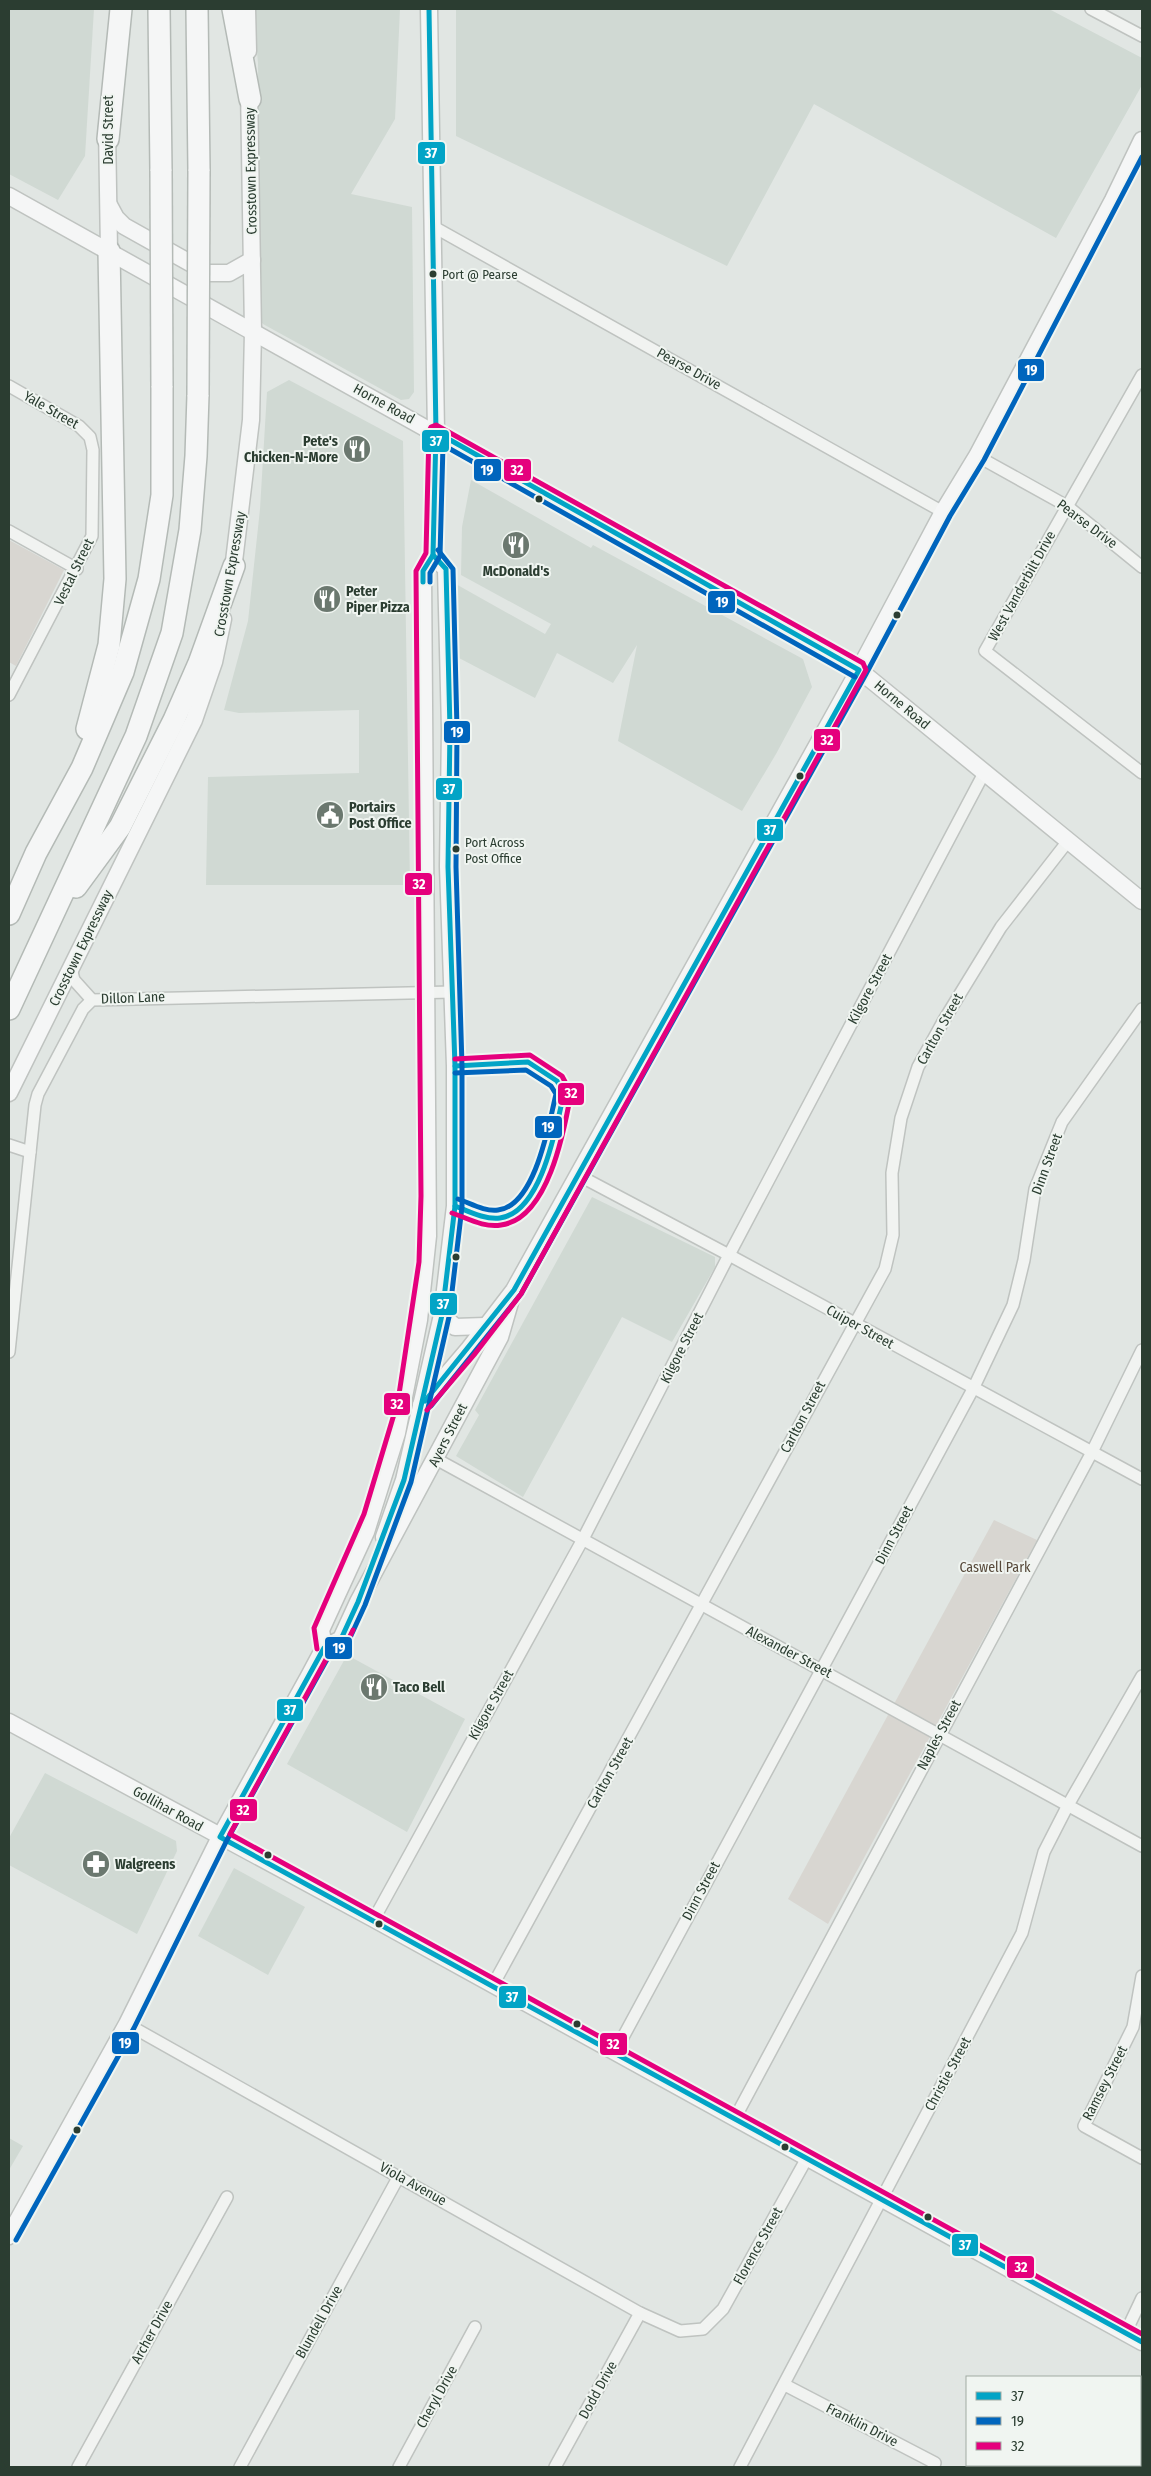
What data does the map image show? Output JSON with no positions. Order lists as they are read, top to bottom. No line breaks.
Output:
{"streets":{"main road":["David Street","Crosstown Expressway","Horne Road","Ayers Street","Gollihar Road"],"street":["Pearse Drive","Yale Street","Vestal Street","West Vanderbilt Drive","Kilgore Street","Dillon Lane","Carlton Street","Dinn Street","Cuiper Street","Alexander Street","Naples Street","Christie Street","Ramsey Street","Viola Avenue","Florence Street","Blundell Drive","Archer Drive","Dodd Drive","Cheryl Drive","Franklin Drive"]},"crossings":[["David Street","Horne Road"],["Crosstown Expressway","Horne Road"],["Pearse Drive","West Vanderbilt Drive"],["Pearse Drive","Ayers Street"],["Horne Road","Kilgore Street"],["Horne Road","Carlton Street"],["Horne Road","Ayers Street"],["Yale Street","Vestal Street"],["Kilgore Street","Cuiper Street"],["Kilgore Street","Alexander Street"],["Kilgore Street","Gollihar Road"],["Carlton Street","Cuiper Street"],["Carlton Street","Alexander Street"],["Carlton Street","Gollihar Road"],["Dinn Street","Cuiper Street"],["Dinn Street","Alexander Street"],["Dinn Street","Gollihar Road"],["Cuiper Street","Ayers Street"],["Cuiper Street","Naples Street"],["Ayers Street","Alexander Street"],["Ayers Street","Gollihar Road"],["Ayers Street","Viola Avenue"],["Alexander Street","Naples Street"],["Alexander Street","Christie Street"],["Naples Street","Gollihar Road"],["Gollihar Road","Christie Street"],["Gollihar Road","Florence Street"],["Christie Street","Franklin Drive"],["Viola Avenue","Florence Street"],["Viola Avenue","Blundell Drive"],["Viola Avenue","Dodd Drive"]],"parks":["Caswell Park"],"places":{"other":["Port @ Pearse","Port Across Post Office"],"restaurant":["Pete's Chicken-N-More","McDonald's","Peter Piper Pizza","Taco Bell"],"public building":["Portairs Post Office"],"pharmacy":["Walgreens"]},"lines":["transit line 37","transit line 19","transit line 32"],"legend":["37","19","32"]}
